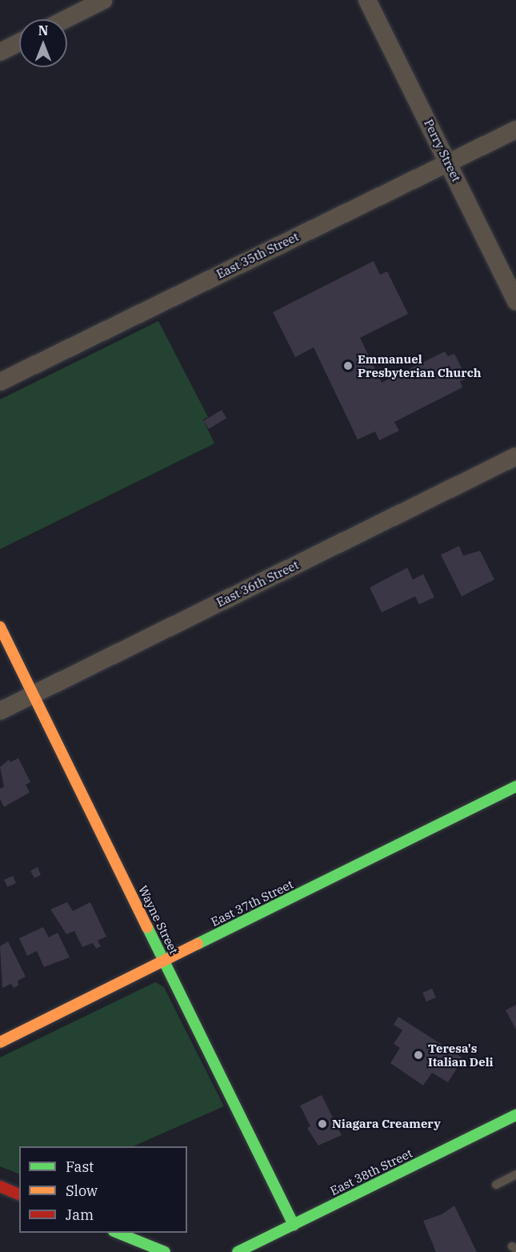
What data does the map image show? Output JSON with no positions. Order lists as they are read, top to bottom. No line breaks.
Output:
{"streets":{"street":["Perry Street","East 35th Street","East 36th Street","East 37th Street","Wayne Street","East 38th Street"]},"crossings":[["Perry Street","East 35th Street"],["East 36th Street","Wayne Street"],["East 37th Street","Wayne Street"],["Wayne Street","East 38th Street"]],"places":["Emmanuel Presbyterian Church","Teresa's Italian Deli","Niagara Creamery"],"legend":["Fast","Slow","Jam"],"north":"top"}
